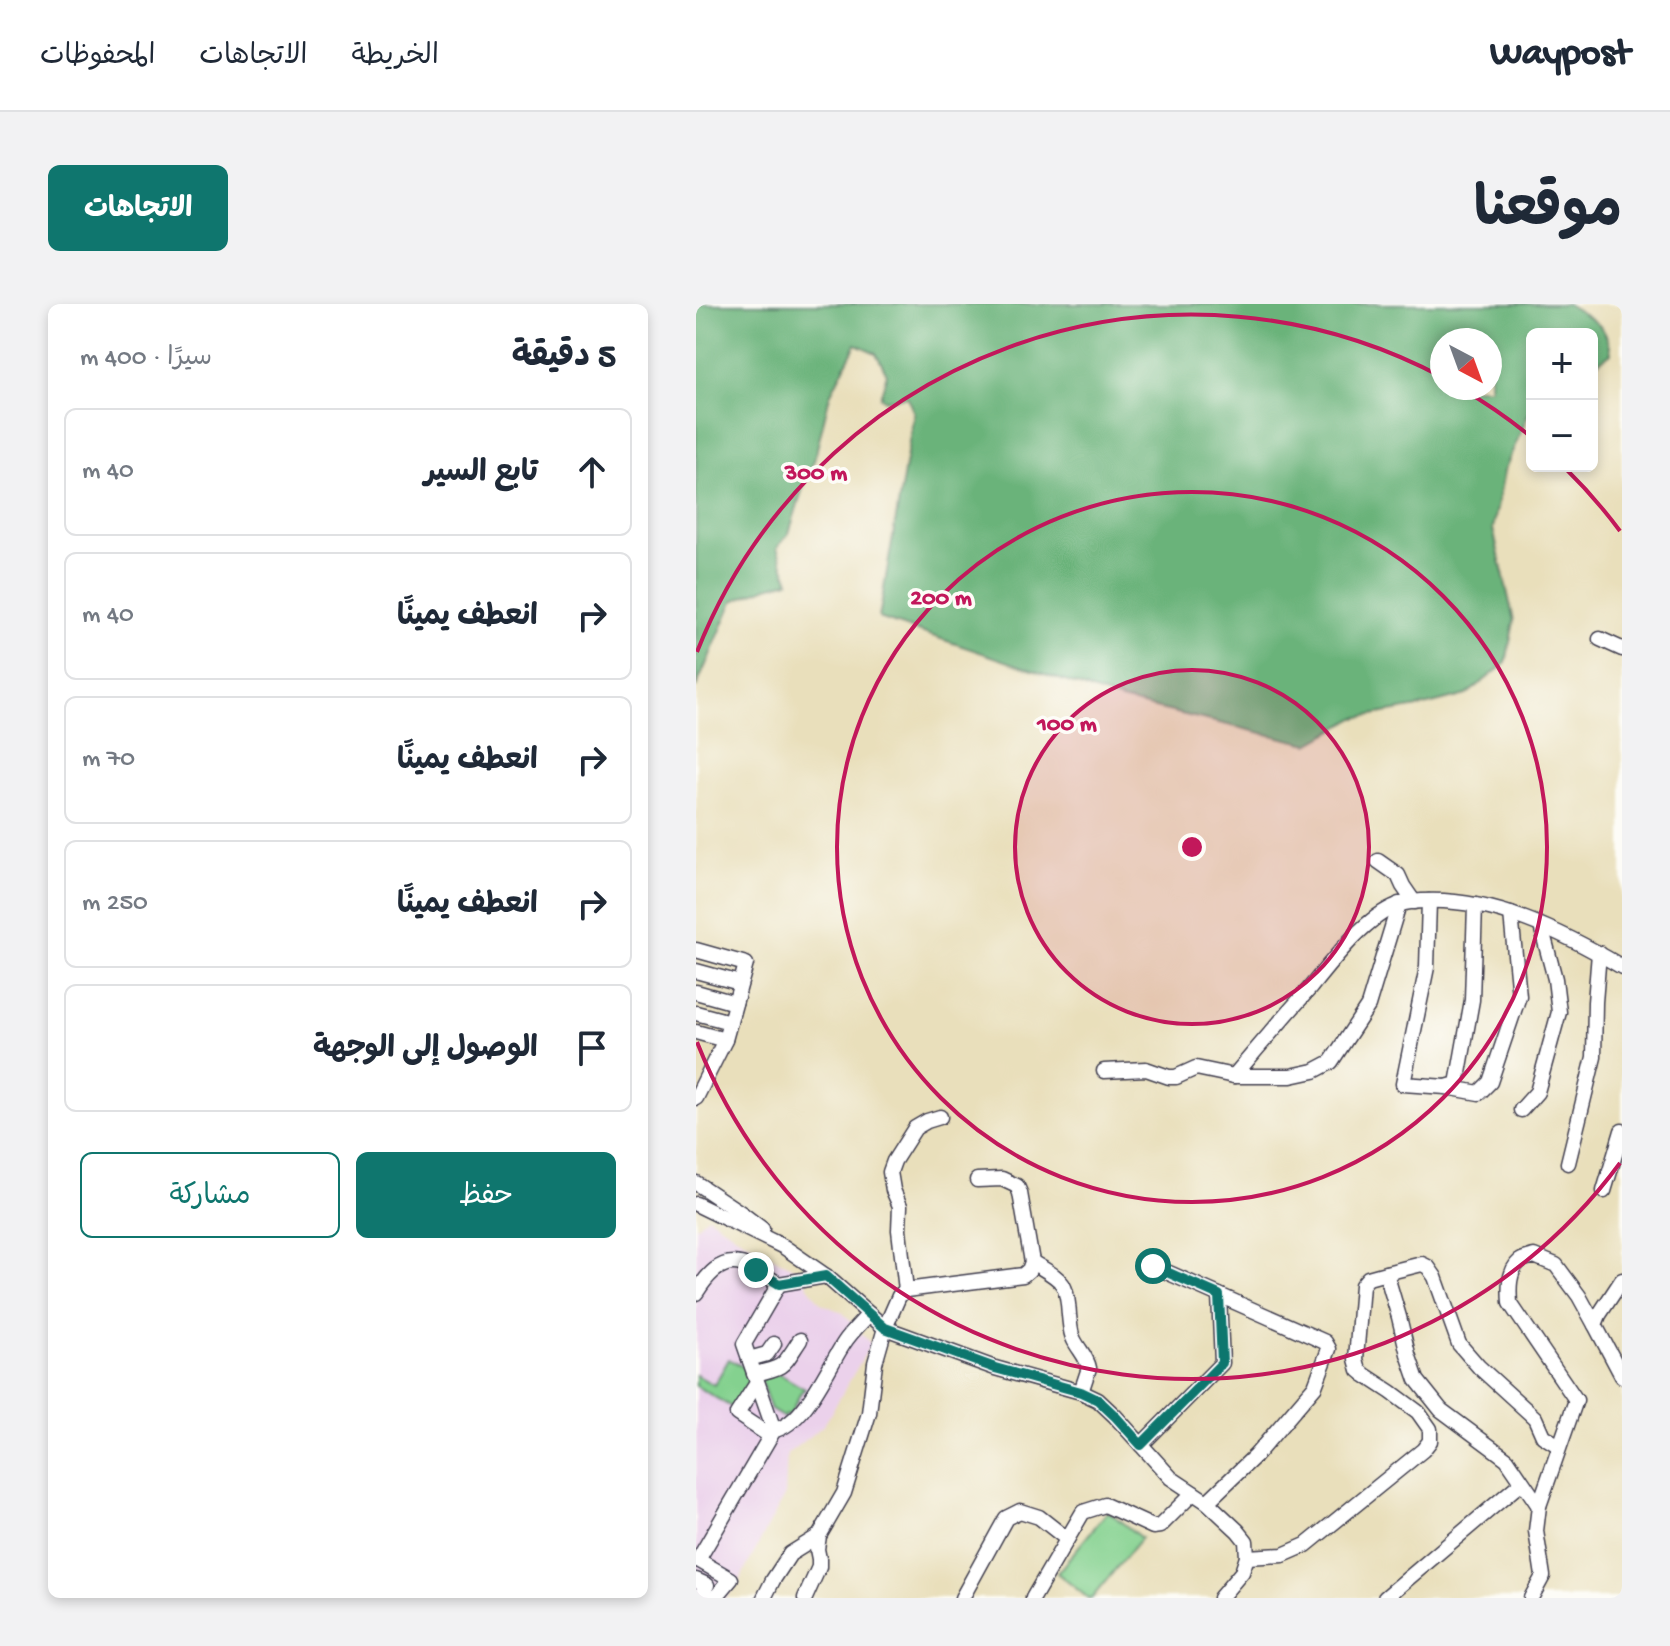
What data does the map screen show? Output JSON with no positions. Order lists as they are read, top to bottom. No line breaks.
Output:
{"north":"bottom right","page":{"header":"Waypost","nav":["الخريطة","الاتجاهات","المحفوظات"],"title":"موقعنا","buttons":["الاتجاهات",["حفظ","مشاركة"]],"heading":["5 دقيقة","سيرًا · 400 m"],"map_buttons":["+","−"],"list":[["تابع السير","40 m"],["انعطف يمينًا","40 m"],["انعطف يمينًا","70 m"],["انعطف يمينًا","250 m"],"الوصول إلى الوجهة"]},"rings":["300 m","200 m","100 m"]}
